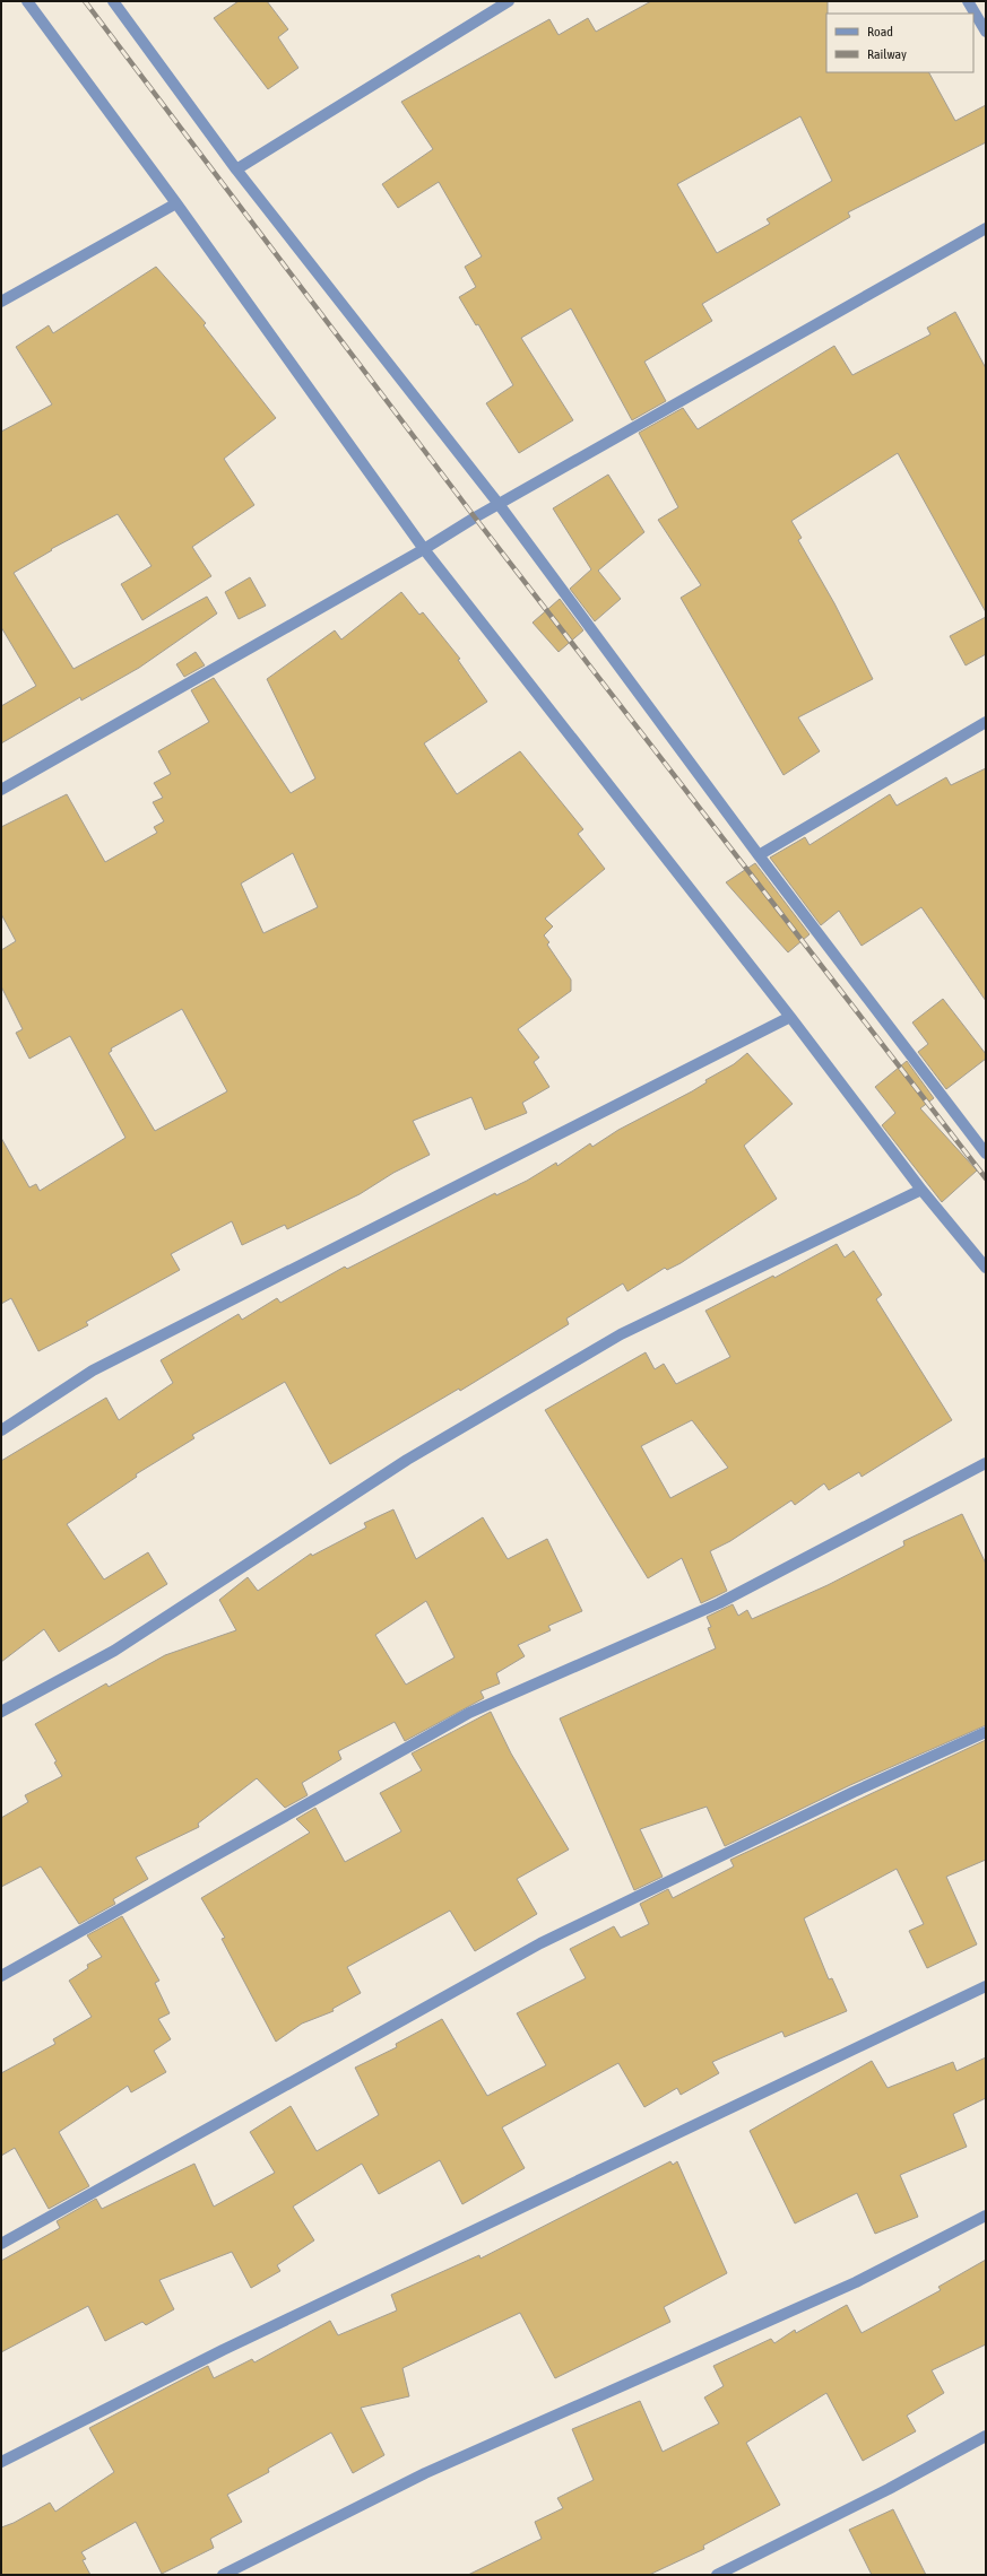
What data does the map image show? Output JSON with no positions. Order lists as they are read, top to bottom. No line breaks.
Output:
{"legend":["Road","Railway"]}
